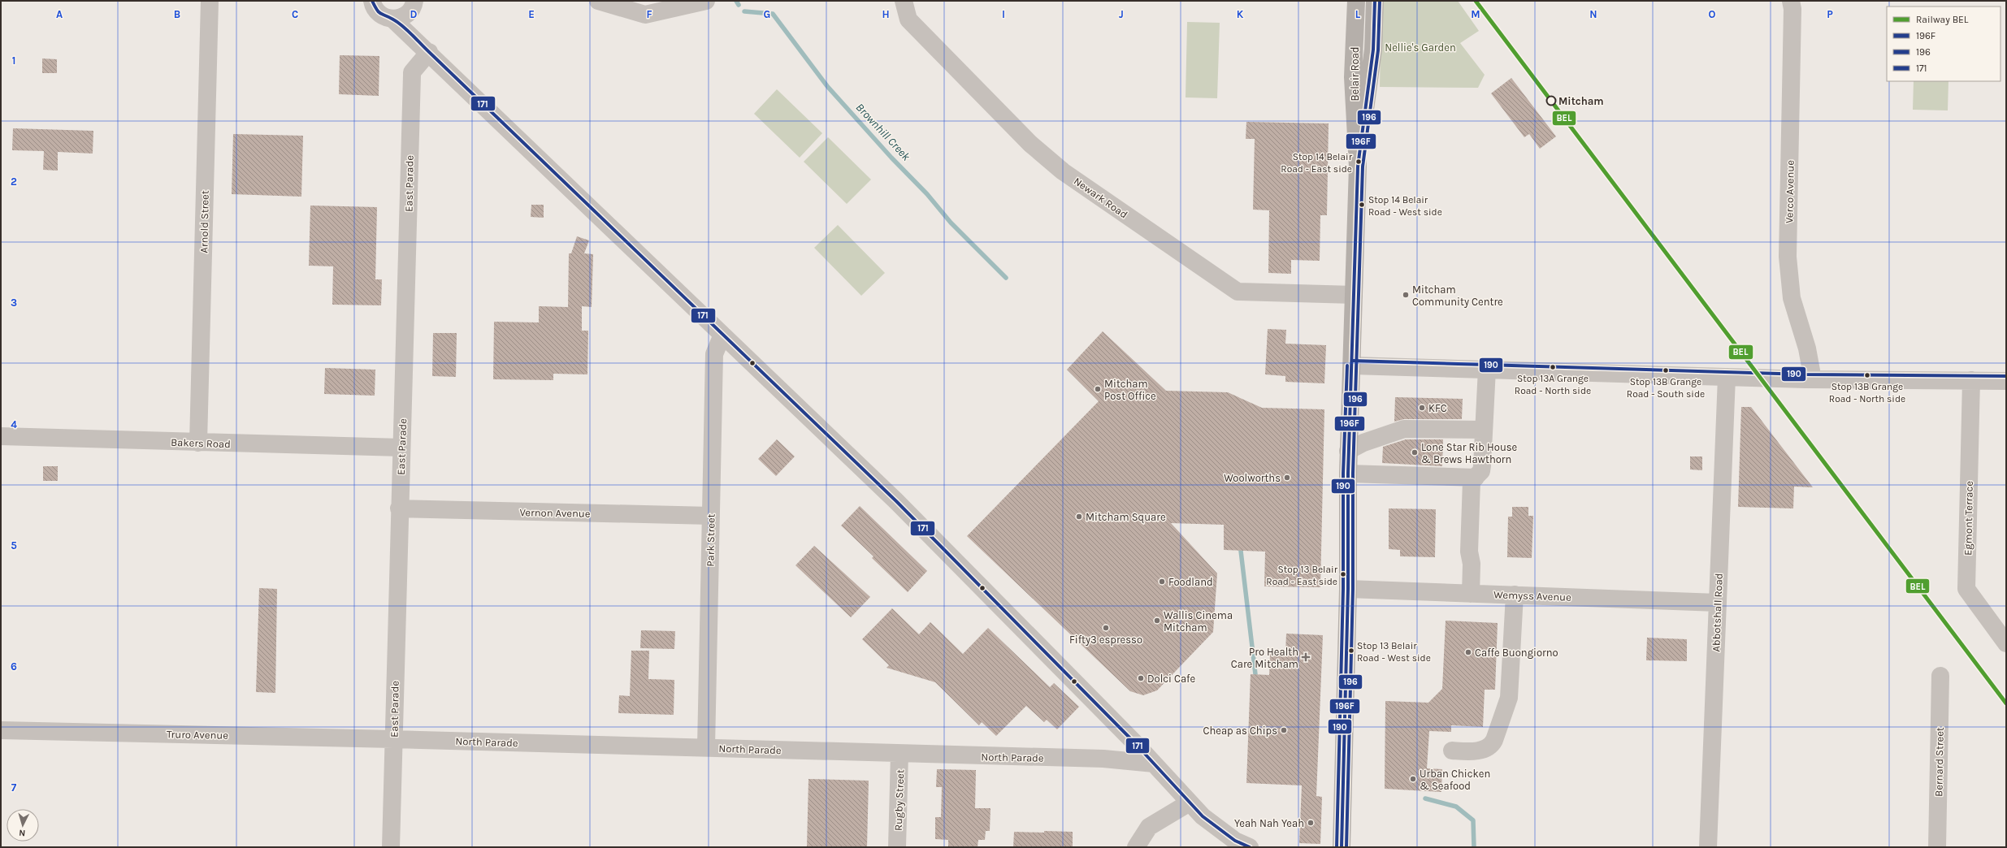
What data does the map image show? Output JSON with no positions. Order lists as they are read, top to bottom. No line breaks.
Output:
{"streets":{"main road":["Belair Road"],"street":["East Parade","Verco Avenue","Newark Road","Arnold Street","Bakers Road","Vernon Avenue","Egmont Terrace","Park Street","Wemyss Avenue","Abbotshall Road","Truro Avenue","North Parade","Bernard Street","Rugby Street"]},"crossings":[["Belair Road","Newark Road"],["Belair Road","Wemyss Avenue"],["East Parade","Bakers Road"],["East Parade","Vernon Avenue"],["East Parade","Truro Avenue"],["East Parade","North Parade"],["Arnold Street","Bakers Road"],["Vernon Avenue","Park Street"],["Park Street","North Parade"],["Wemyss Avenue","Abbotshall Road"],["Truro Avenue","North Parade"],["North Parade","Rugby Street"]],"water":["Brownhill Creek"],"parks":["Nellie's Garden"],"places":{"other":["Mitcham","Stop 14 Belair Road - East side","Stop 14 Belair Road - West side","Mitcham Community Centre","Stop 13A Grange Road - North side","Stop 13B Grange Road - South side","Stop 13B Grange Road - North side","Mitcham Post Office","KFC","Lone Star Rib House & Brews Hawthorn","Woolworths","Mitcham Square","Stop 13 Belair Road - East side","Foodland","Wallis Cinema Mitcham","Fifty3 espresso","Stop 13 Belair Road - West side","Caffe Buongiorno","Dolci Cafe","Cheap as Chips","Urban Chicken & Seafood","Yeah Nah Yeah"],"health":["Pro Health Care Mitcham"]},"lines":["rail line BEL","transit line 196F","transit line 196","transit line 171","transit line 190"],"legend":["Railway BEL","196F","196","171"],"north":"bottom","grid":{"columns":["A","B","C","D","E","F","G","H","I","J","K","L","M","N","O","P"],"rows":["1","2","3","4","5","6","7"]}}
